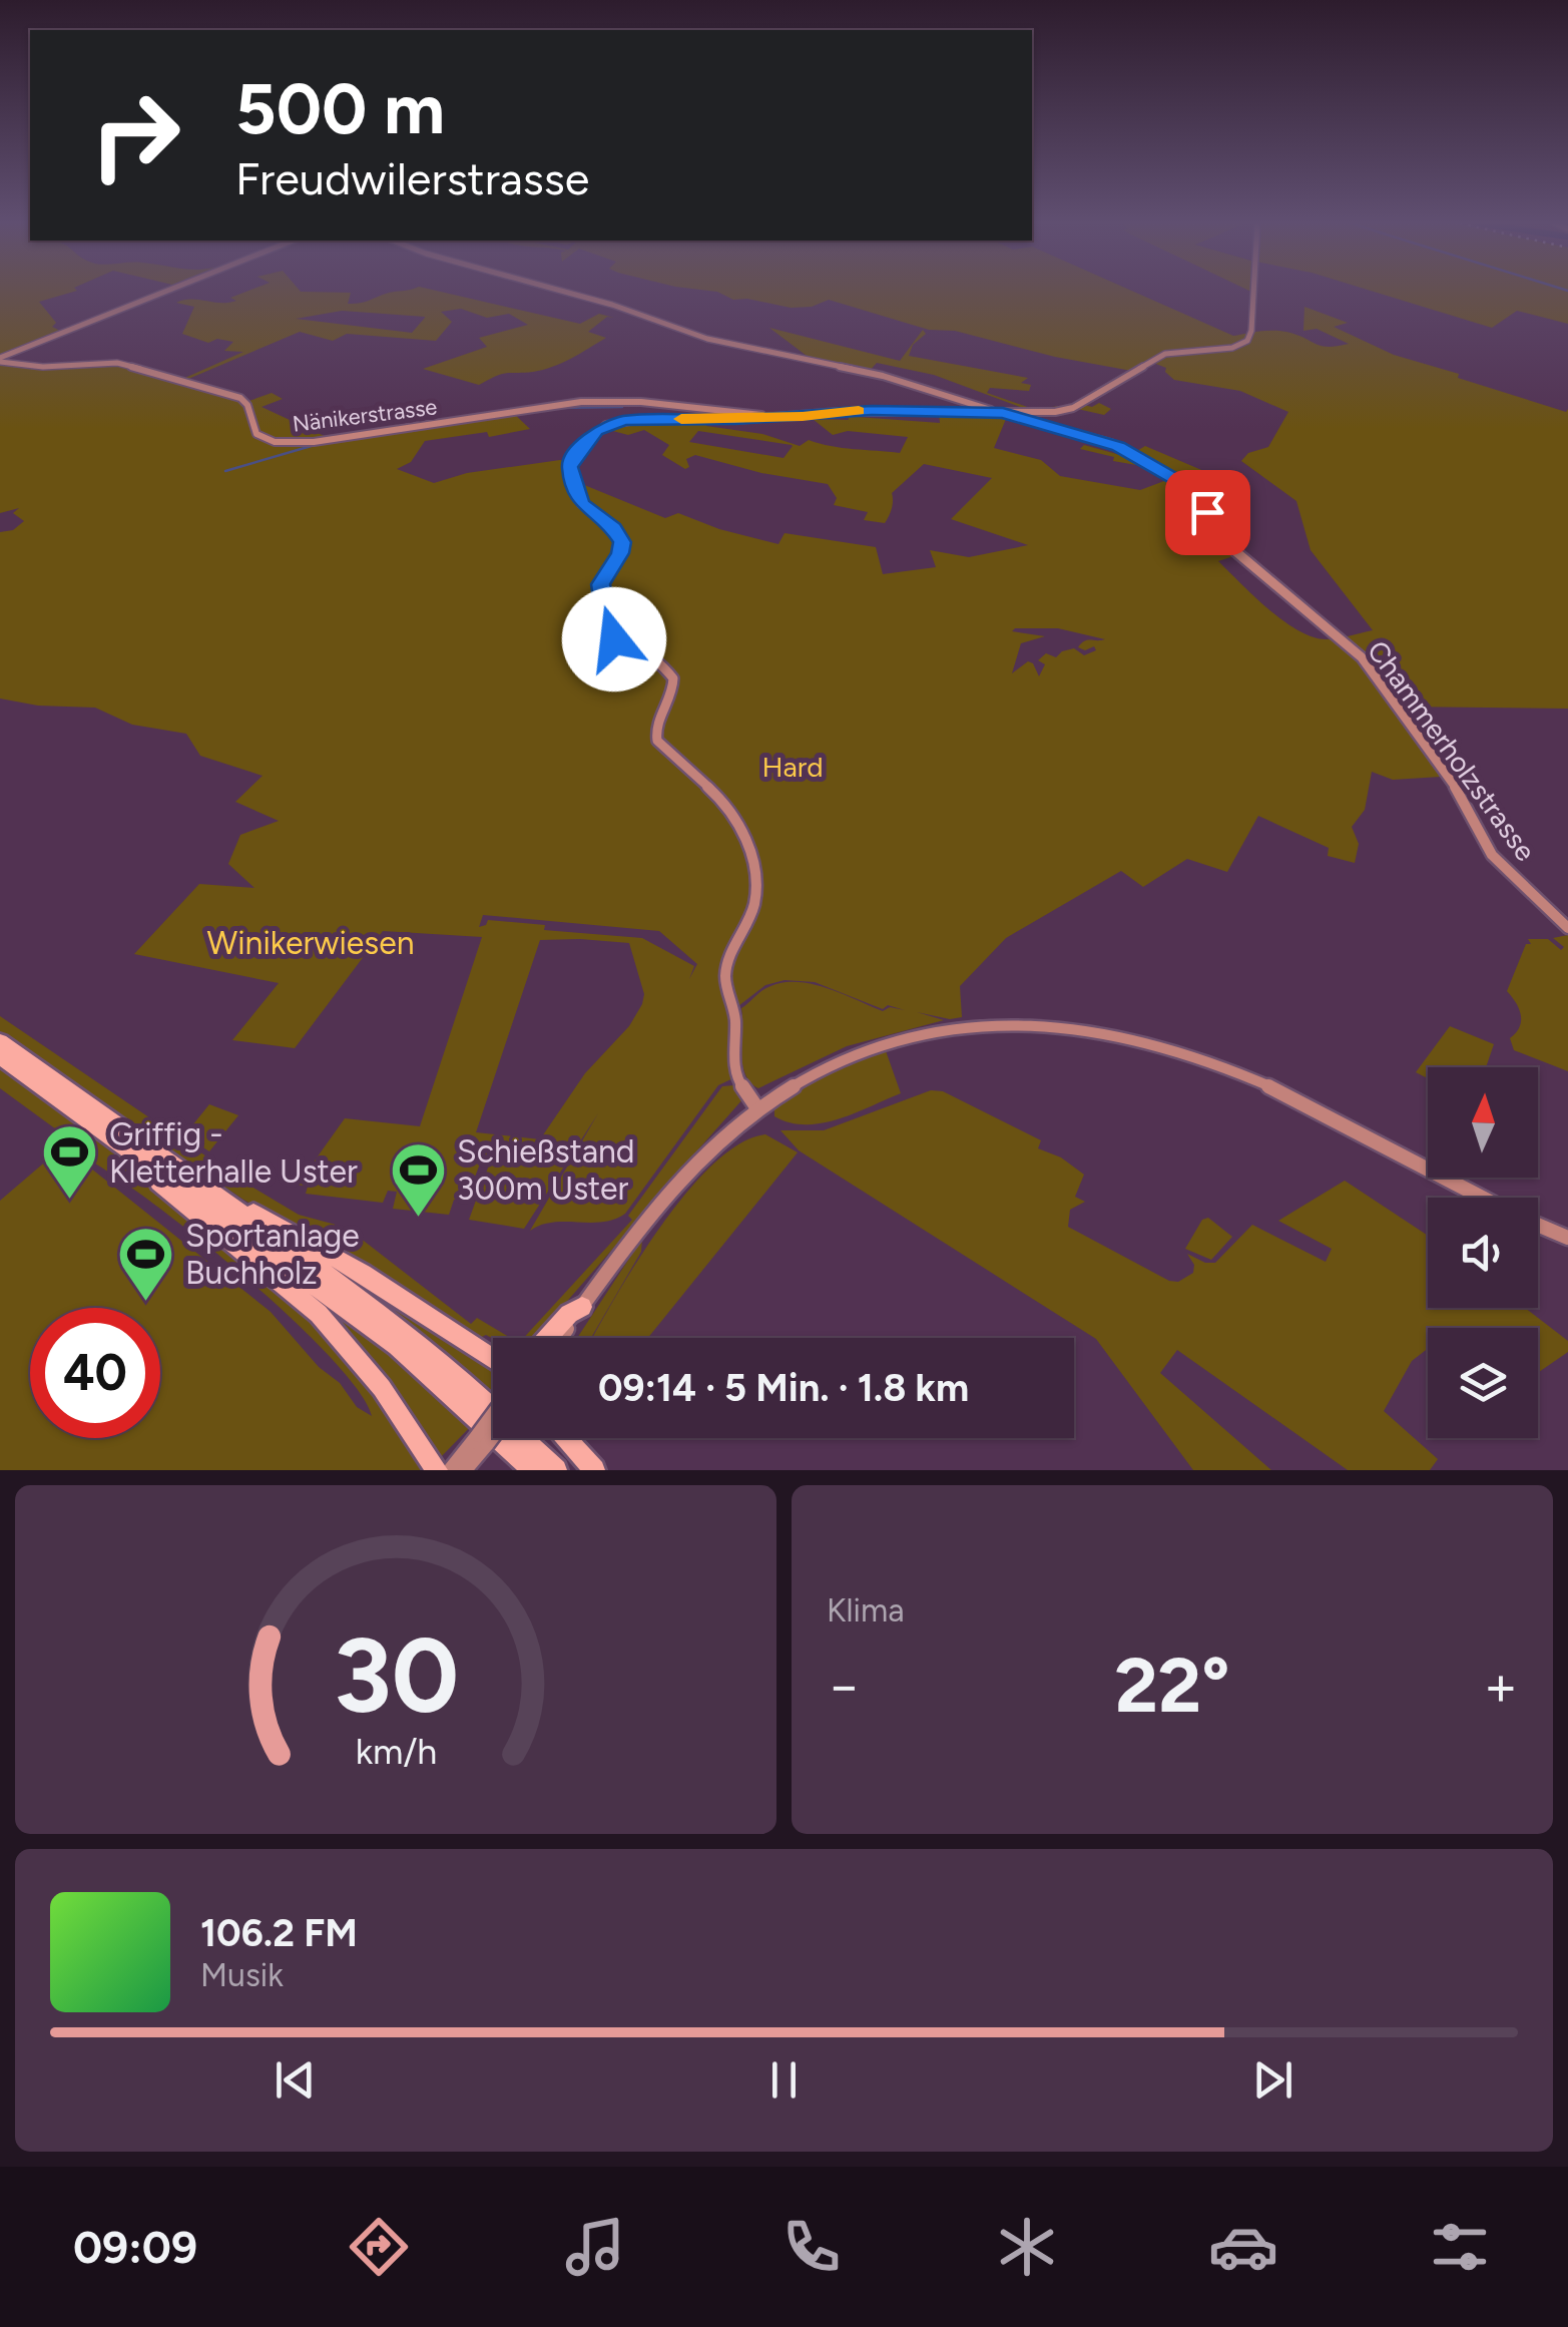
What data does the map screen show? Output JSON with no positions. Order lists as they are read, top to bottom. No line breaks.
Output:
{"streets":{"street":["Nänikerstrasse","Chammerholzstrasse"]},"parks":["Hard","Winikerwiesen"],"places":{"sports":["Griffig - Kletterhalle Uster","Schießstand 300m Uster","Sportanlage Buchholz"]},"north":"top","page":{"turn":["500 m","Freudwilerstrasse"],"limit":"40","trip":"09:14 · 5 Min. · 1.8 km","tile":"Klima","heat":["−","22°","+"],"song":["106.2 FM","Musik"],"tabs":"09:09","gauge":["30","km/h"]}}
